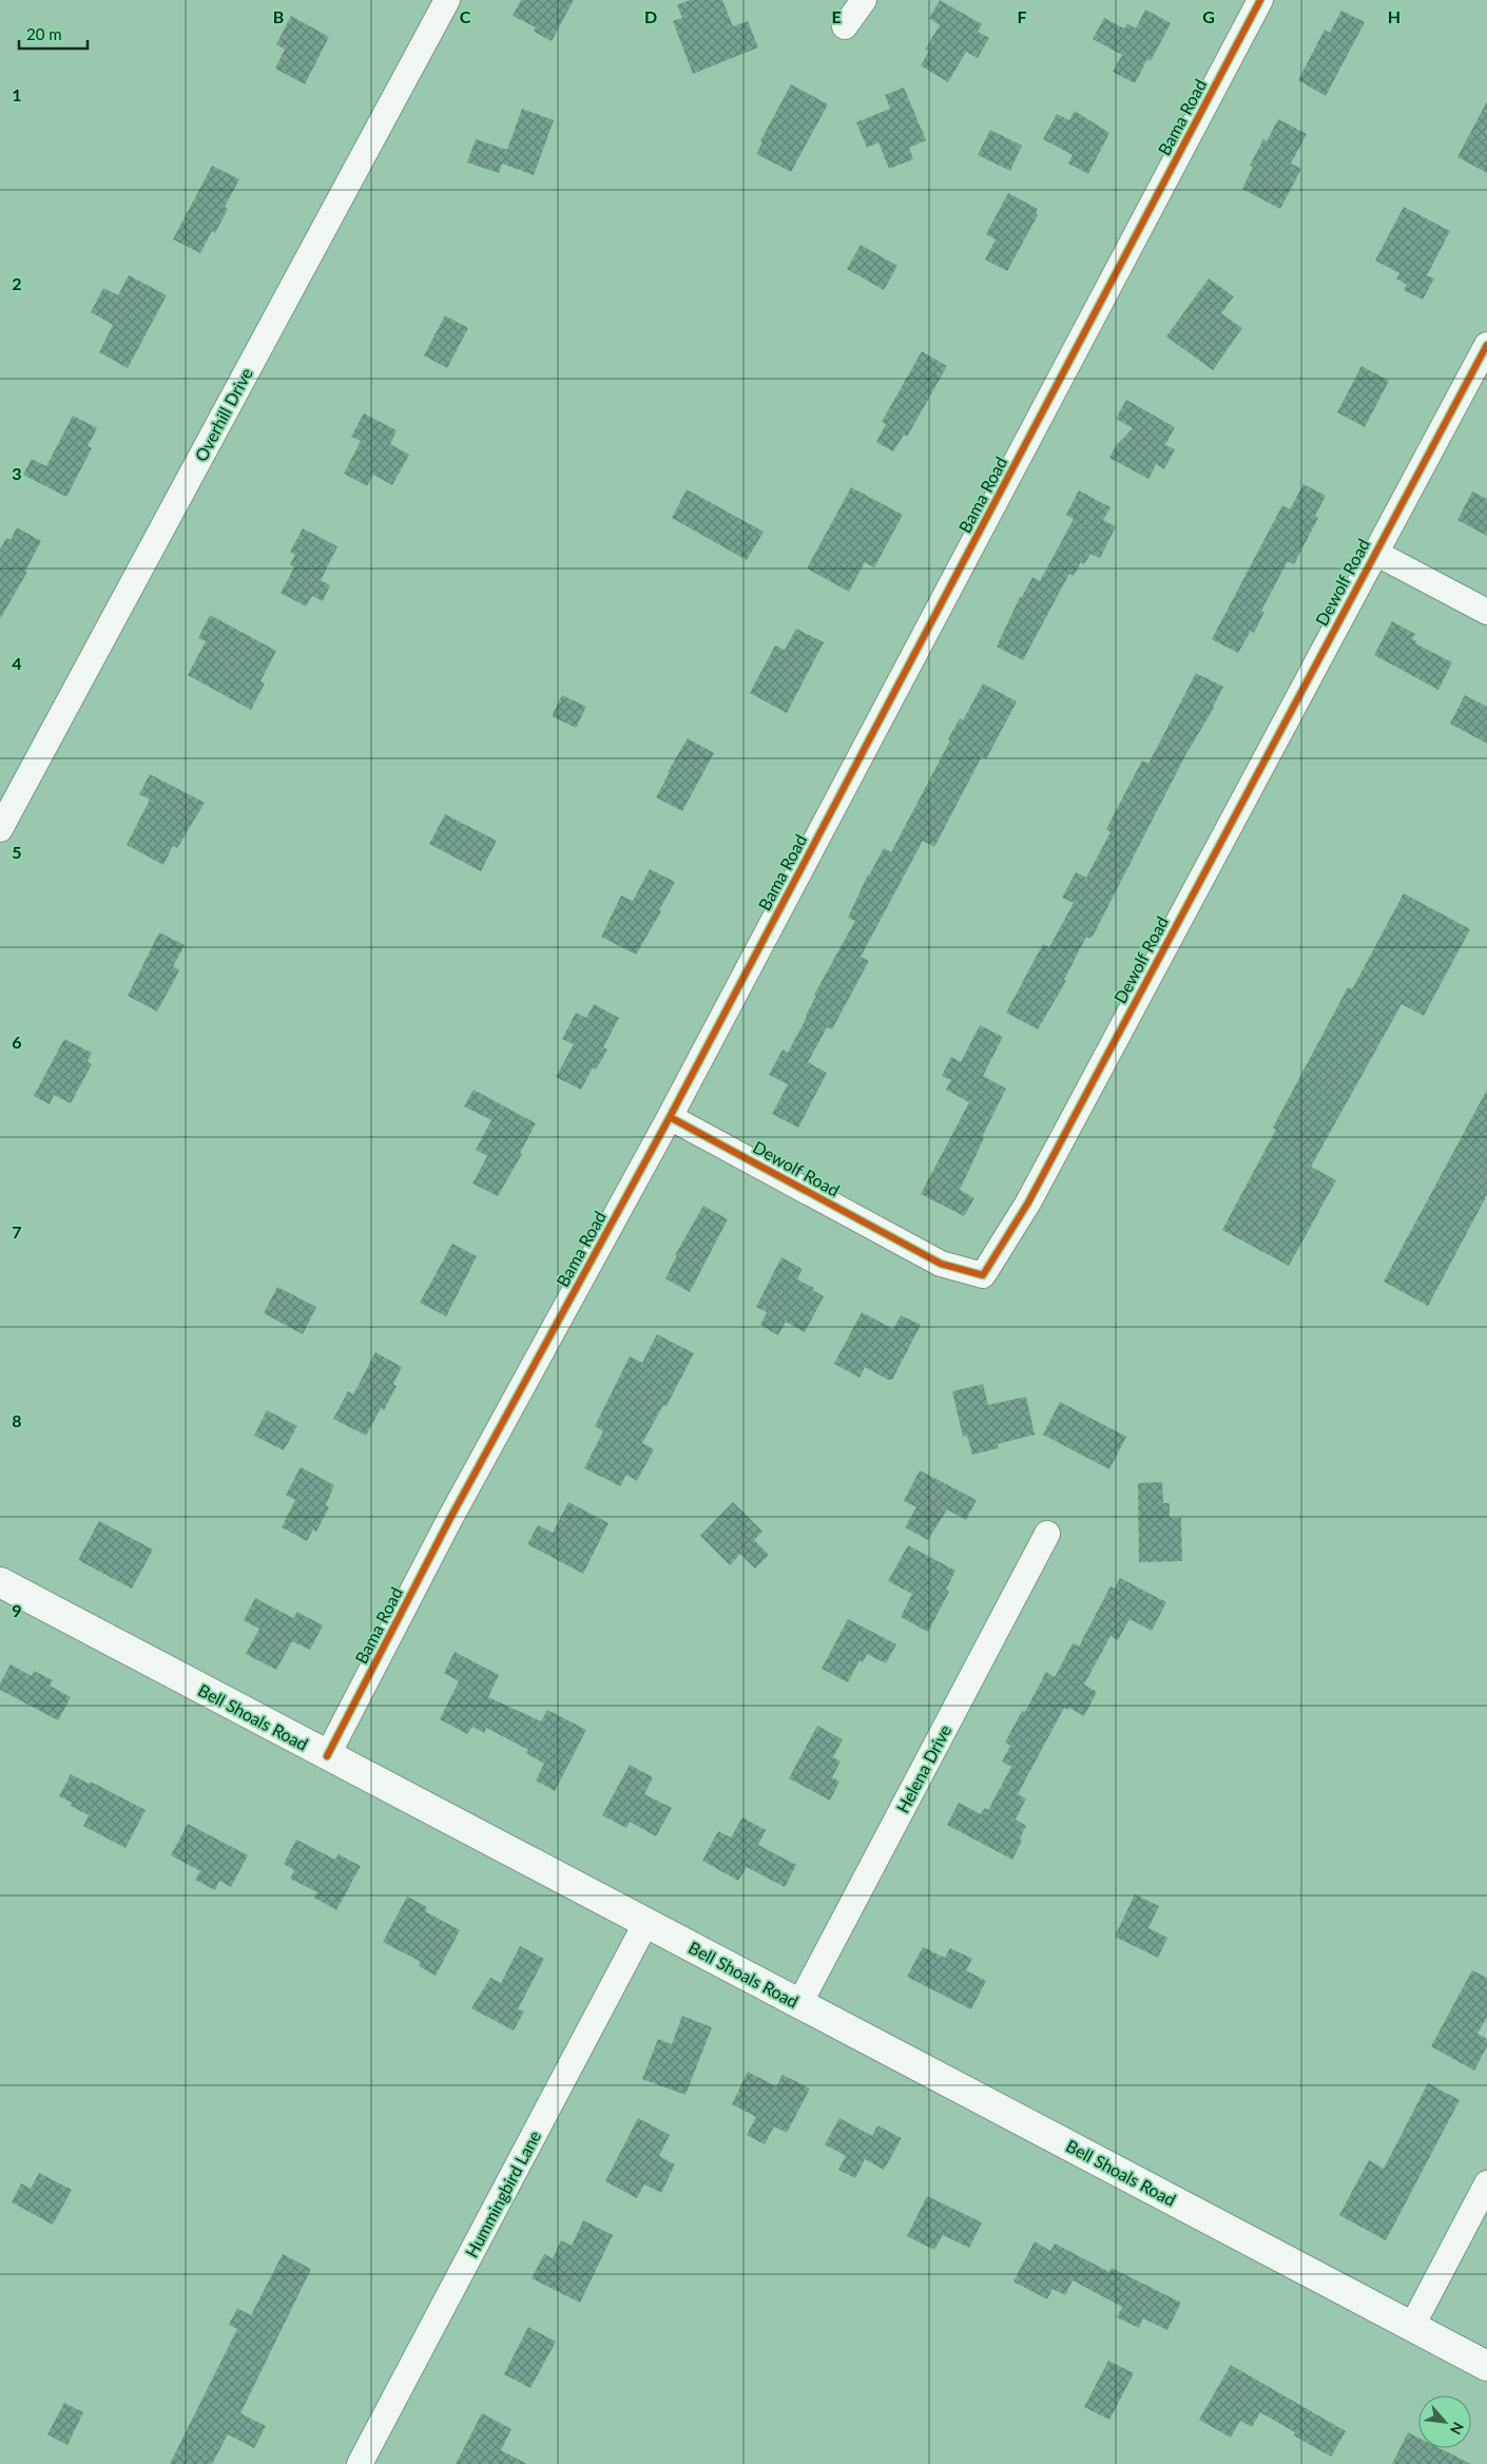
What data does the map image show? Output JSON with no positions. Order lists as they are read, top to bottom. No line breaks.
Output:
{"streets":{"main road":["Bell Shoals Road"],"street":["Bama Road","Overhill Drive","Dewolf Road","Helena Drive","Hummingbird Lane"]},"crossings":[["Bama Road","Dewolf Road"],["Bama Road","Bell Shoals Road"],["Bell Shoals Road","Helena Drive"],["Bell Shoals Road","Hummingbird Lane"]],"scale_bar":"20 m","north":"bottom right","grid":{"columns":["B","C","D","E","F","G","H"],"rows":["1","2","3","4","5","6","7","8","9"]}}
